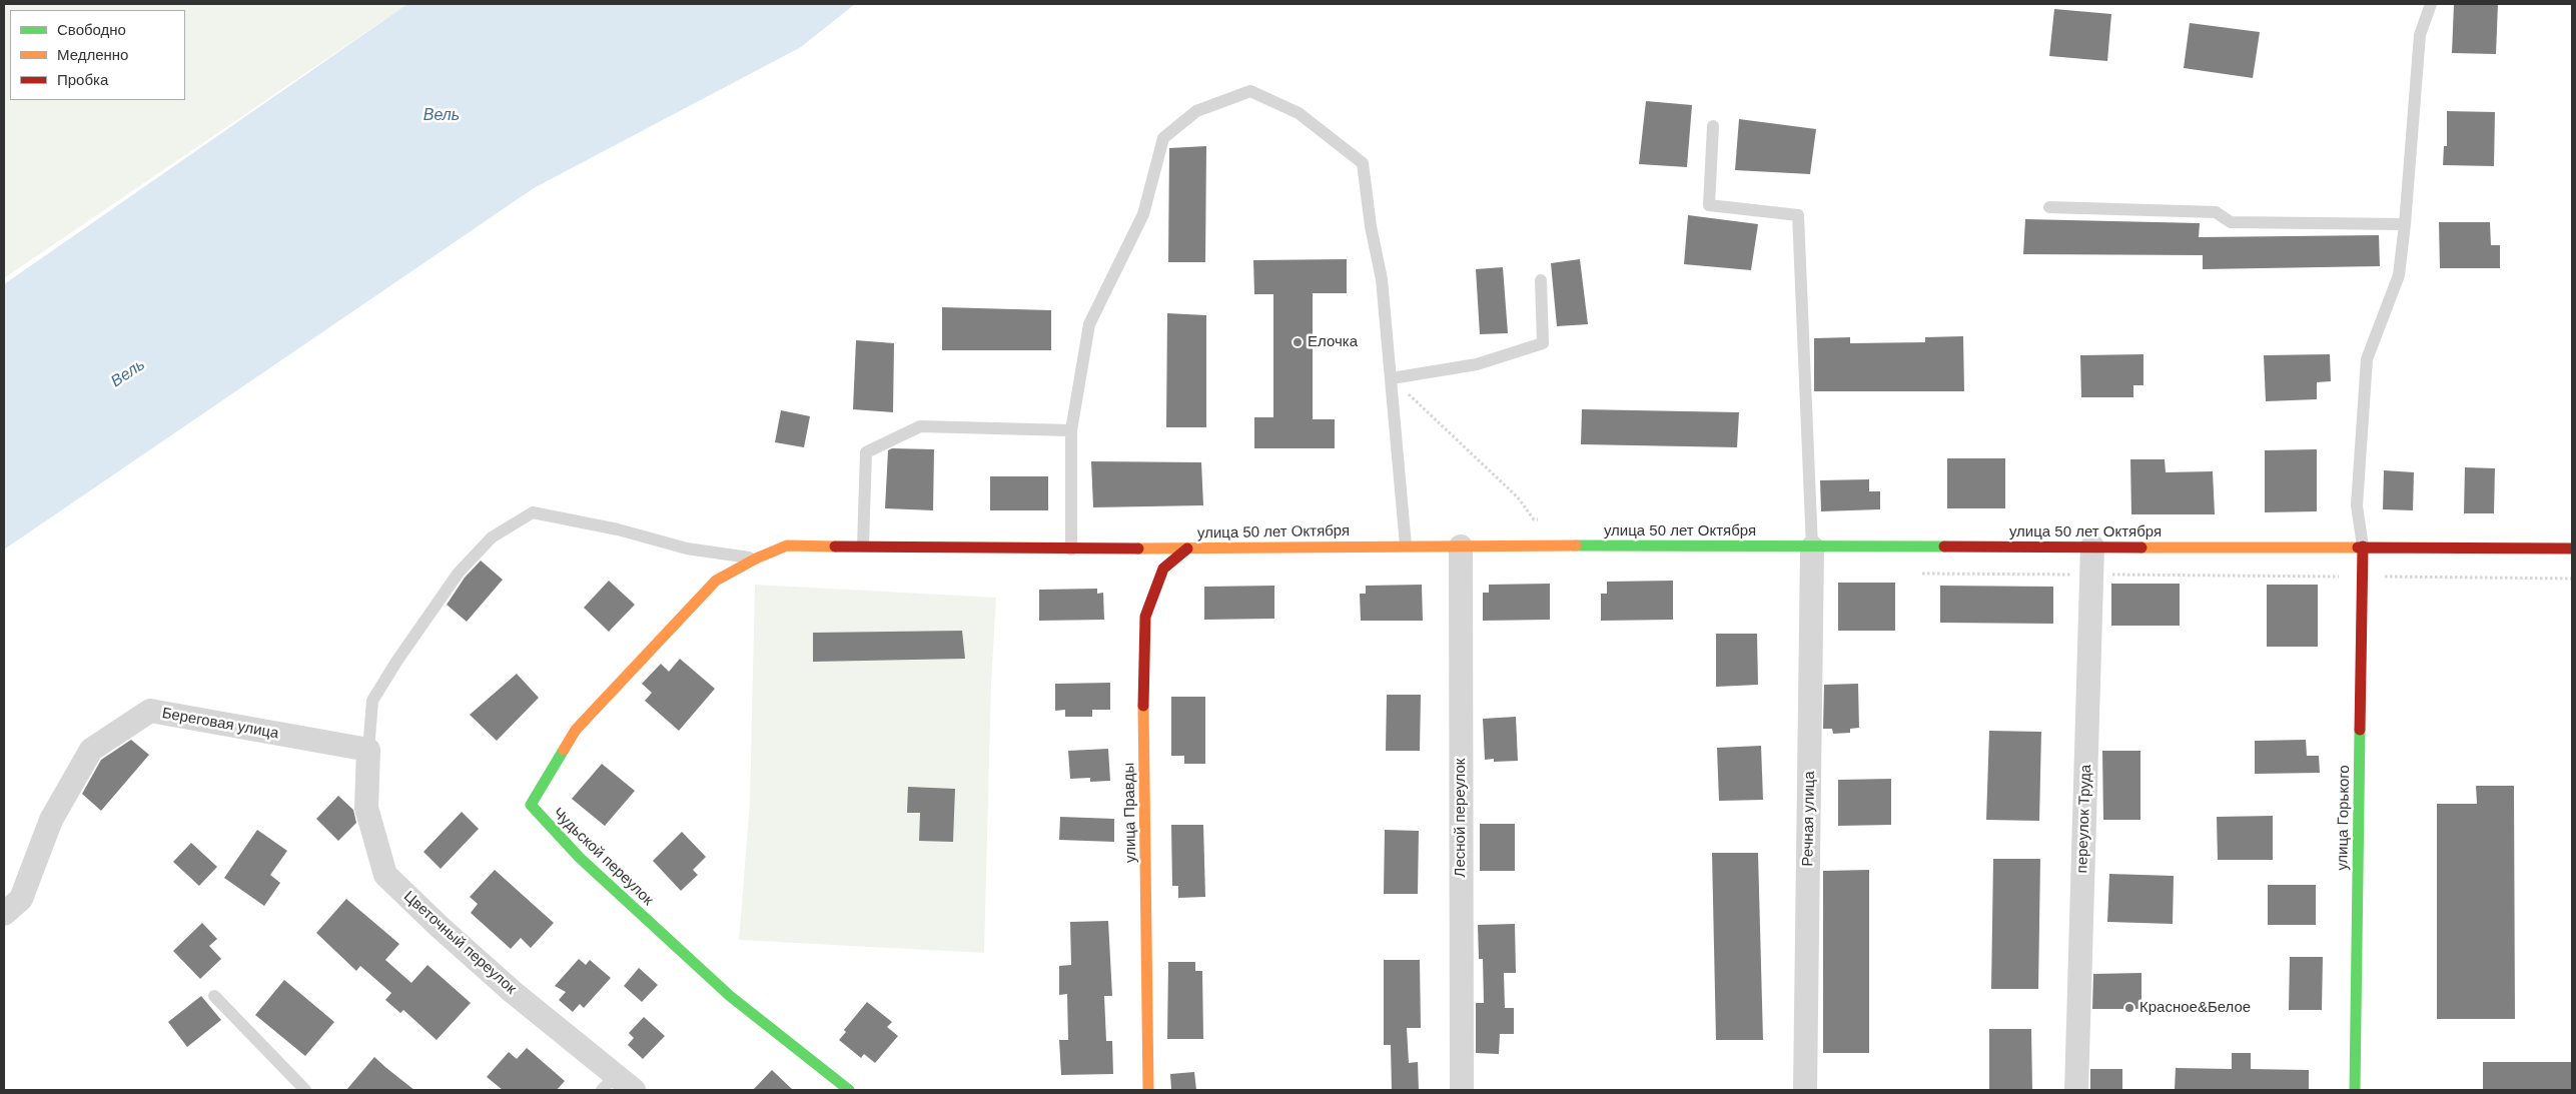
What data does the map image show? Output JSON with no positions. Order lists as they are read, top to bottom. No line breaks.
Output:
{"streets":{"street":["улица 50 лет Октября","Береговая улица","улица Правды","Лесной переулок","улица Горького","Речная улица","переулок Труда","Чудьской переулок","Цветочный переулок"]},"crossings":[["улица 50 лет Октября","улица Правды"],["улица 50 лет Октября","Лесной переулок"],["улица 50 лет Октября","улица Горького"],["улица 50 лет Октября","Речная улица"],["улица 50 лет Октября","переулок Труда"],["улица 50 лет Октября","Чудьской переулок"],["Береговая улица","Цветочный переулок"]],"water":["Вель"],"places":["Елочка","Красное&Белое"],"legend":["Свободно","Медленно","Пробка"]}
